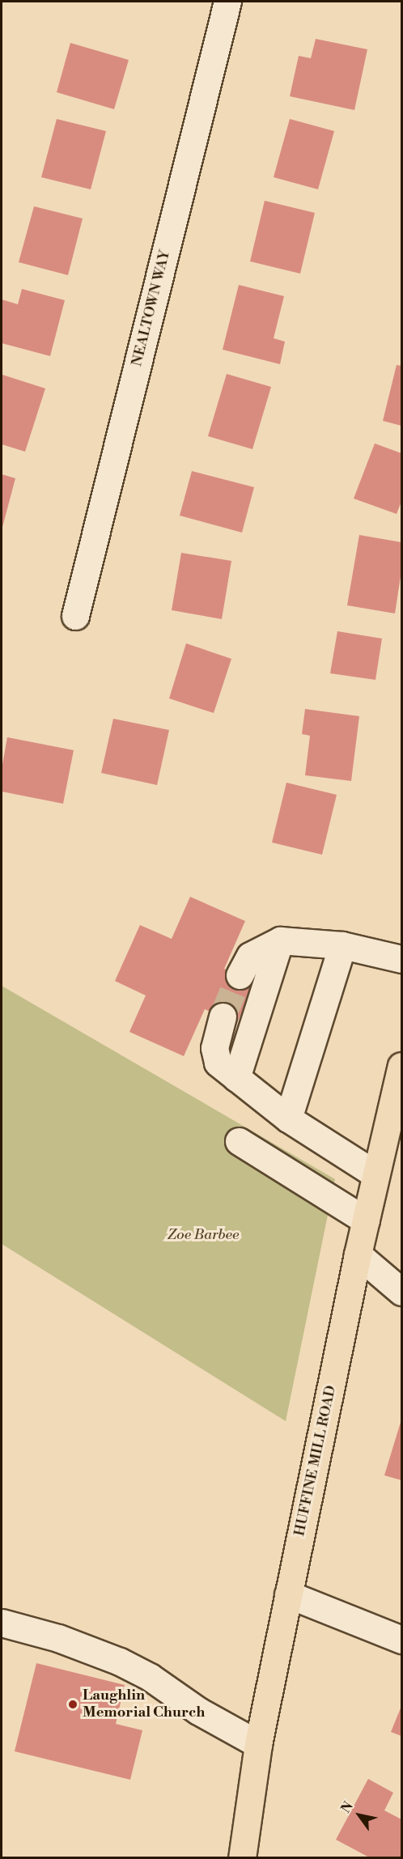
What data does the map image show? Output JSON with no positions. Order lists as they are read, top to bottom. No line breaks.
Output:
{"streets":{"main road":["HUFFINE MILL ROAD"],"street":["NEALTOWN WAY"]},"parks":["Zoe Barbee"],"places":["Laughlin Memorial Church"],"north":"top left"}
